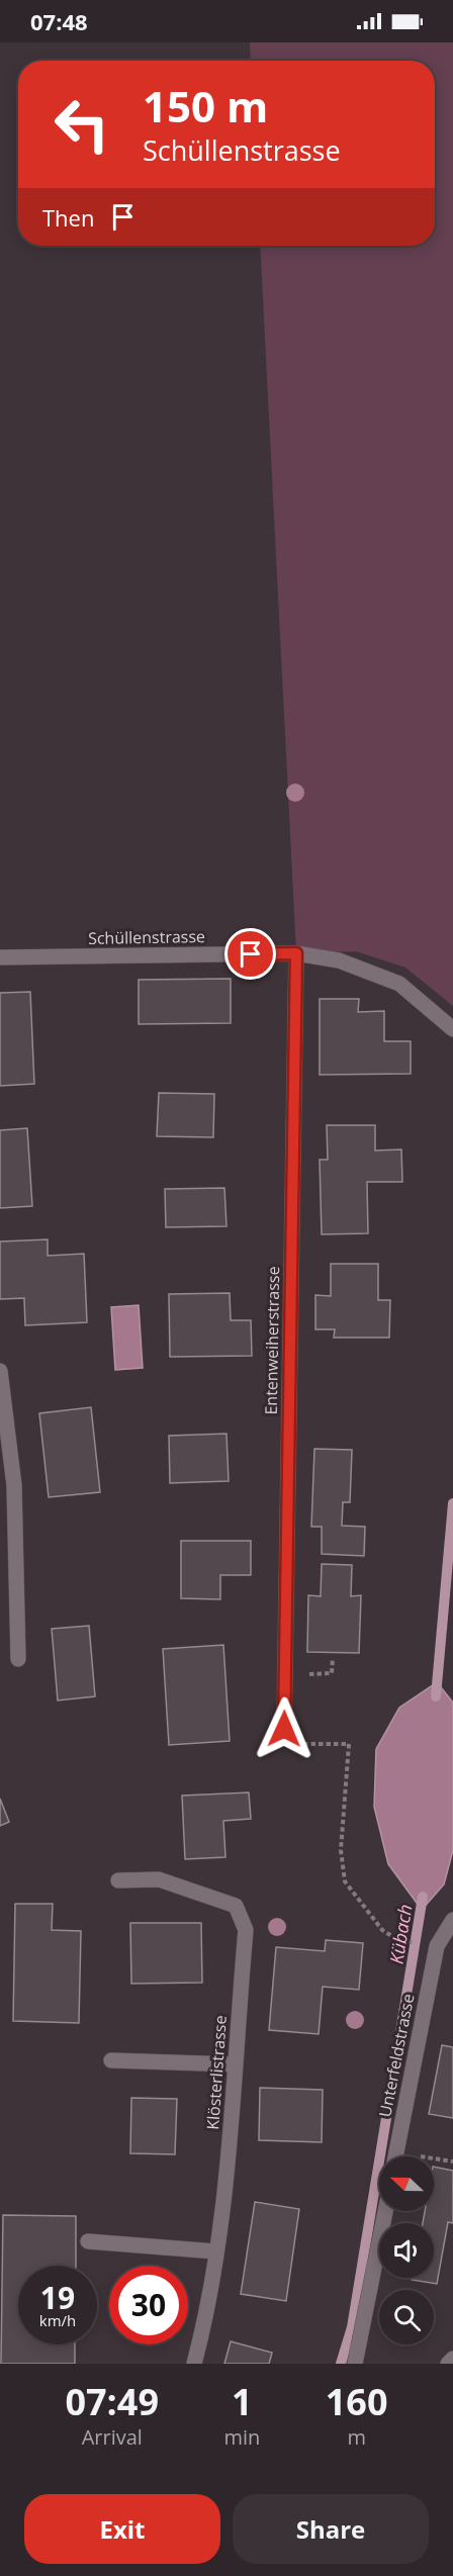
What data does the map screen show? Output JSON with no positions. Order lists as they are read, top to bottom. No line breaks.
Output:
{"streets":{"street":["Schüllenstrasse","Entenweiherstrasse","Unterfeldstrasse","Klösterlistrasse"]},"crossings":[["Schüllenstrasse","Entenweiherstrasse"]],"water":["Kübach"],"north":"left","page":{"status":"07:48","turn":["150 m","Schüllenstrasse"],"then":"Then","speed":"19 km/h","limit":"30","eta":["07:49","Arrival","1","min","160","m"],"buttons":["Exit","Share"]}}
